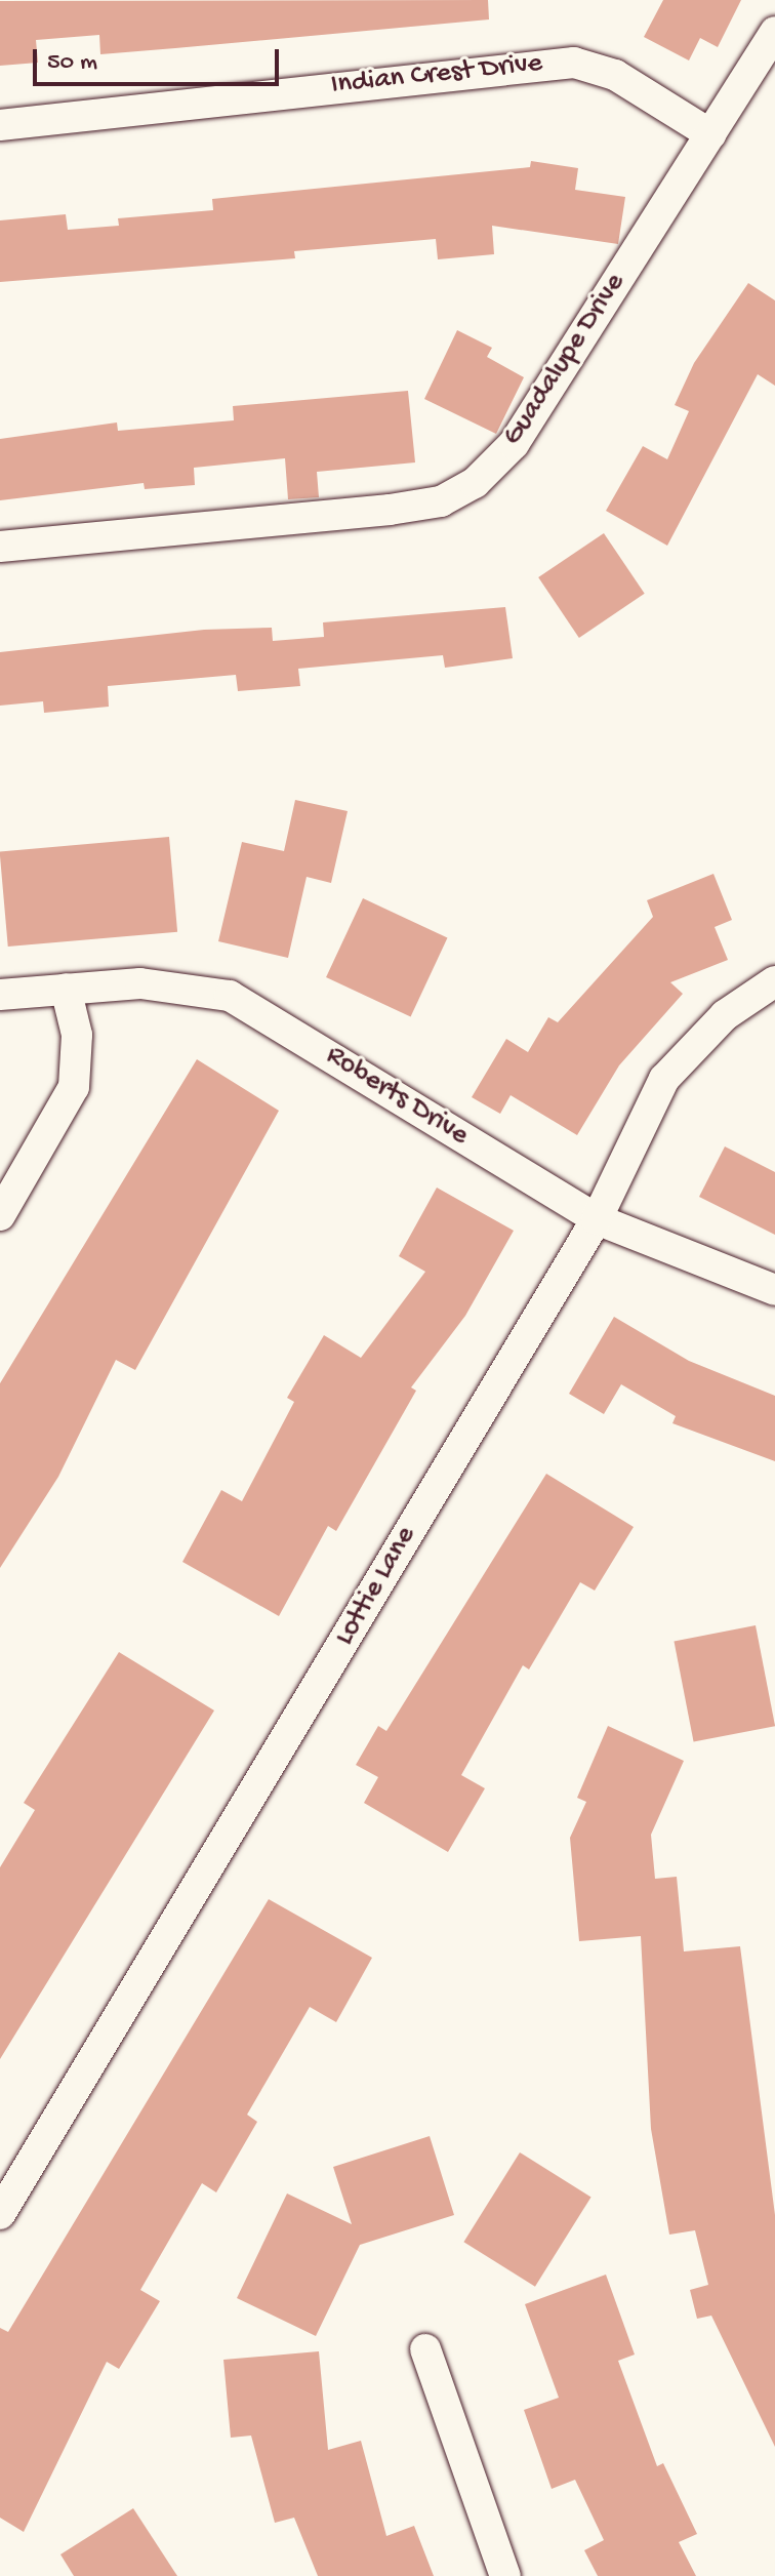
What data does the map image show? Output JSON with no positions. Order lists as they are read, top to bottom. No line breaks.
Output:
{"streets":{"street":["Indian Crest Drive","Guadalupe Drive","Roberts Drive","Lottie Lane"]},"crossings":[["Indian Crest Drive","Guadalupe Drive"],["Roberts Drive","Lottie Lane"]],"scale_bar":"50 m"}
